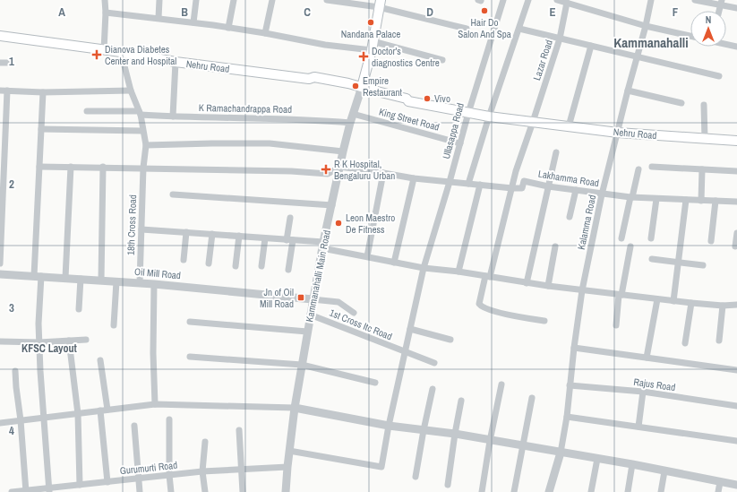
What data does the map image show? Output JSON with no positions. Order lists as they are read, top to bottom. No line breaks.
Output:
{"streets":{"main road":["Nehru Road","Kammanahalli Main Road"],"street":["Lazar Road","K Ramachandrappa Road","King Street Road","Ullasappa Road","Lakhamma Road","Kalamma Road","18th Cross Road","Oil Mill Road","1st Cross Itc Road","Rajus Road","Gurumurti Road"]},"crossings":[["Lazar Road","Nehru Road"],["Nehru Road","Ullasappa Road"],["Nehru Road","Kalamma Road"],["Nehru Road","18th Cross Road"],["Nehru Road","Kammanahalli Main Road"],["K Ramachandrappa Road","18th Cross Road"],["K Ramachandrappa Road","Kammanahalli Main Road"],["King Street Road","Ullasappa Road"],["King Street Road","Kammanahalli Main Road"],["Ullasappa Road","Kammanahalli Main Road"],["Ullasappa Road","1st Cross Itc Road"],["Lakhamma Road","Kalamma Road"],["Kalamma Road","Rajus Road"],["18th Cross Road","Oil Mill Road"],["Oil Mill Road","Kammanahalli Main Road"],["Kammanahalli Main Road","1st Cross Itc Road"],["Kammanahalli Main Road","Gurumurti Road"]],"districts":["Kammanahalli","KFSC Layout"],"places":{"other":["Hair Do Salon And Spa","Nandana Palace","Empire Restaurant","Vivo","Leon Maestro De Fitness"],"health":["Dianova Diabetes Center and Hospital","Doctor's diagnostics Centre","R K Hospital, Bengaluru Urban"],"transit":["Jn of Oil Mill Road"]},"north":"top","grid":{"columns":["A","B","C","D","E","F"],"rows":["1","2","3","4"]}}
